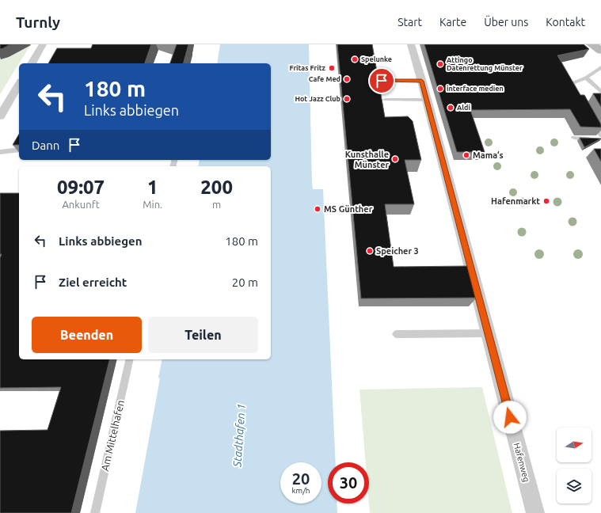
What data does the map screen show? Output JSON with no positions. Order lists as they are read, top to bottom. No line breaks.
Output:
{"streets":{"street":["Hafenweg"],"lane":["Am Mittelhafen"]},"water":["Stadthafen 1"],"places":["Spelunke","Attingo Datenrettung Münster","Fritas Fritz","Cafe Med","interface medien","Hot Jazz Club","Aldi","Mama‘s","Kunsthalle Münster","Hafenmarkt","MS Günther","Speicher 3"],"north":"right","page":{"header":"Turnly","nav":["Start","Karte","Über uns","Kontakt"],"turn":["180 m","Links abbiegen"],"then":"Dann","eta":["09:07","Ankunft","1","Min.","200","m"],"list":[{"name":"Links abbiegen","value":"180 m"},{"name":"Ziel erreicht","value":"20 m"}],"buttons":["Beenden","Teilen"],"speed":"20 km/h","limit":"30"}}
